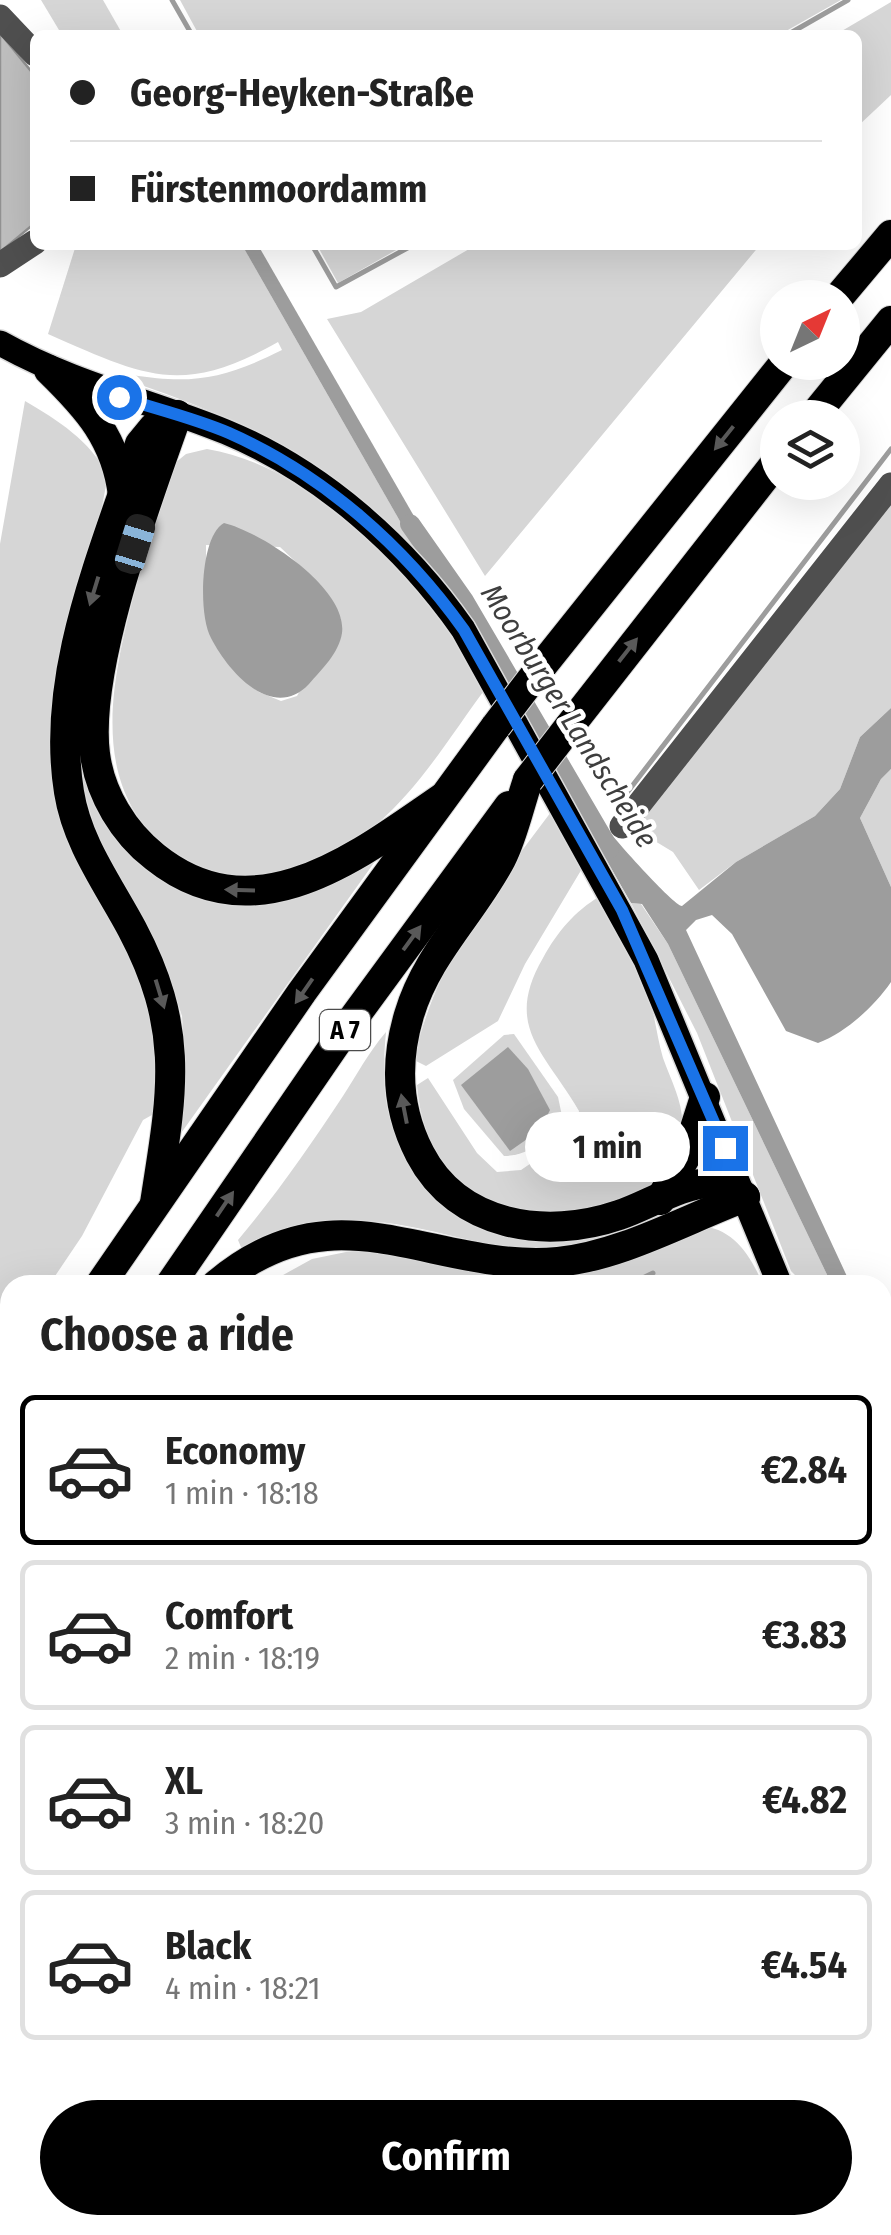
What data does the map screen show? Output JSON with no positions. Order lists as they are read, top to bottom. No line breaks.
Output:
{"streets":{"highway":["A 7"]},"water":["Moorburger Landscheide"],"north":"top right","page":{"banner":["Georg-Heyken-Straße","Fürstenmoordamm"],"bubble":"1 min","heading":"Choose a ride","list":[{"name":"Economy","note":"1 min · 18:18","value":"€2.84"},{"name":"Comfort","note":"2 min · 18:19","value":"€3.83"},{"name":"XL","note":"3 min · 18:20","value":"€4.82"},{"name":"Black","note":"4 min · 18:21","value":"€4.54"}],"buttons":"Confirm"}}
